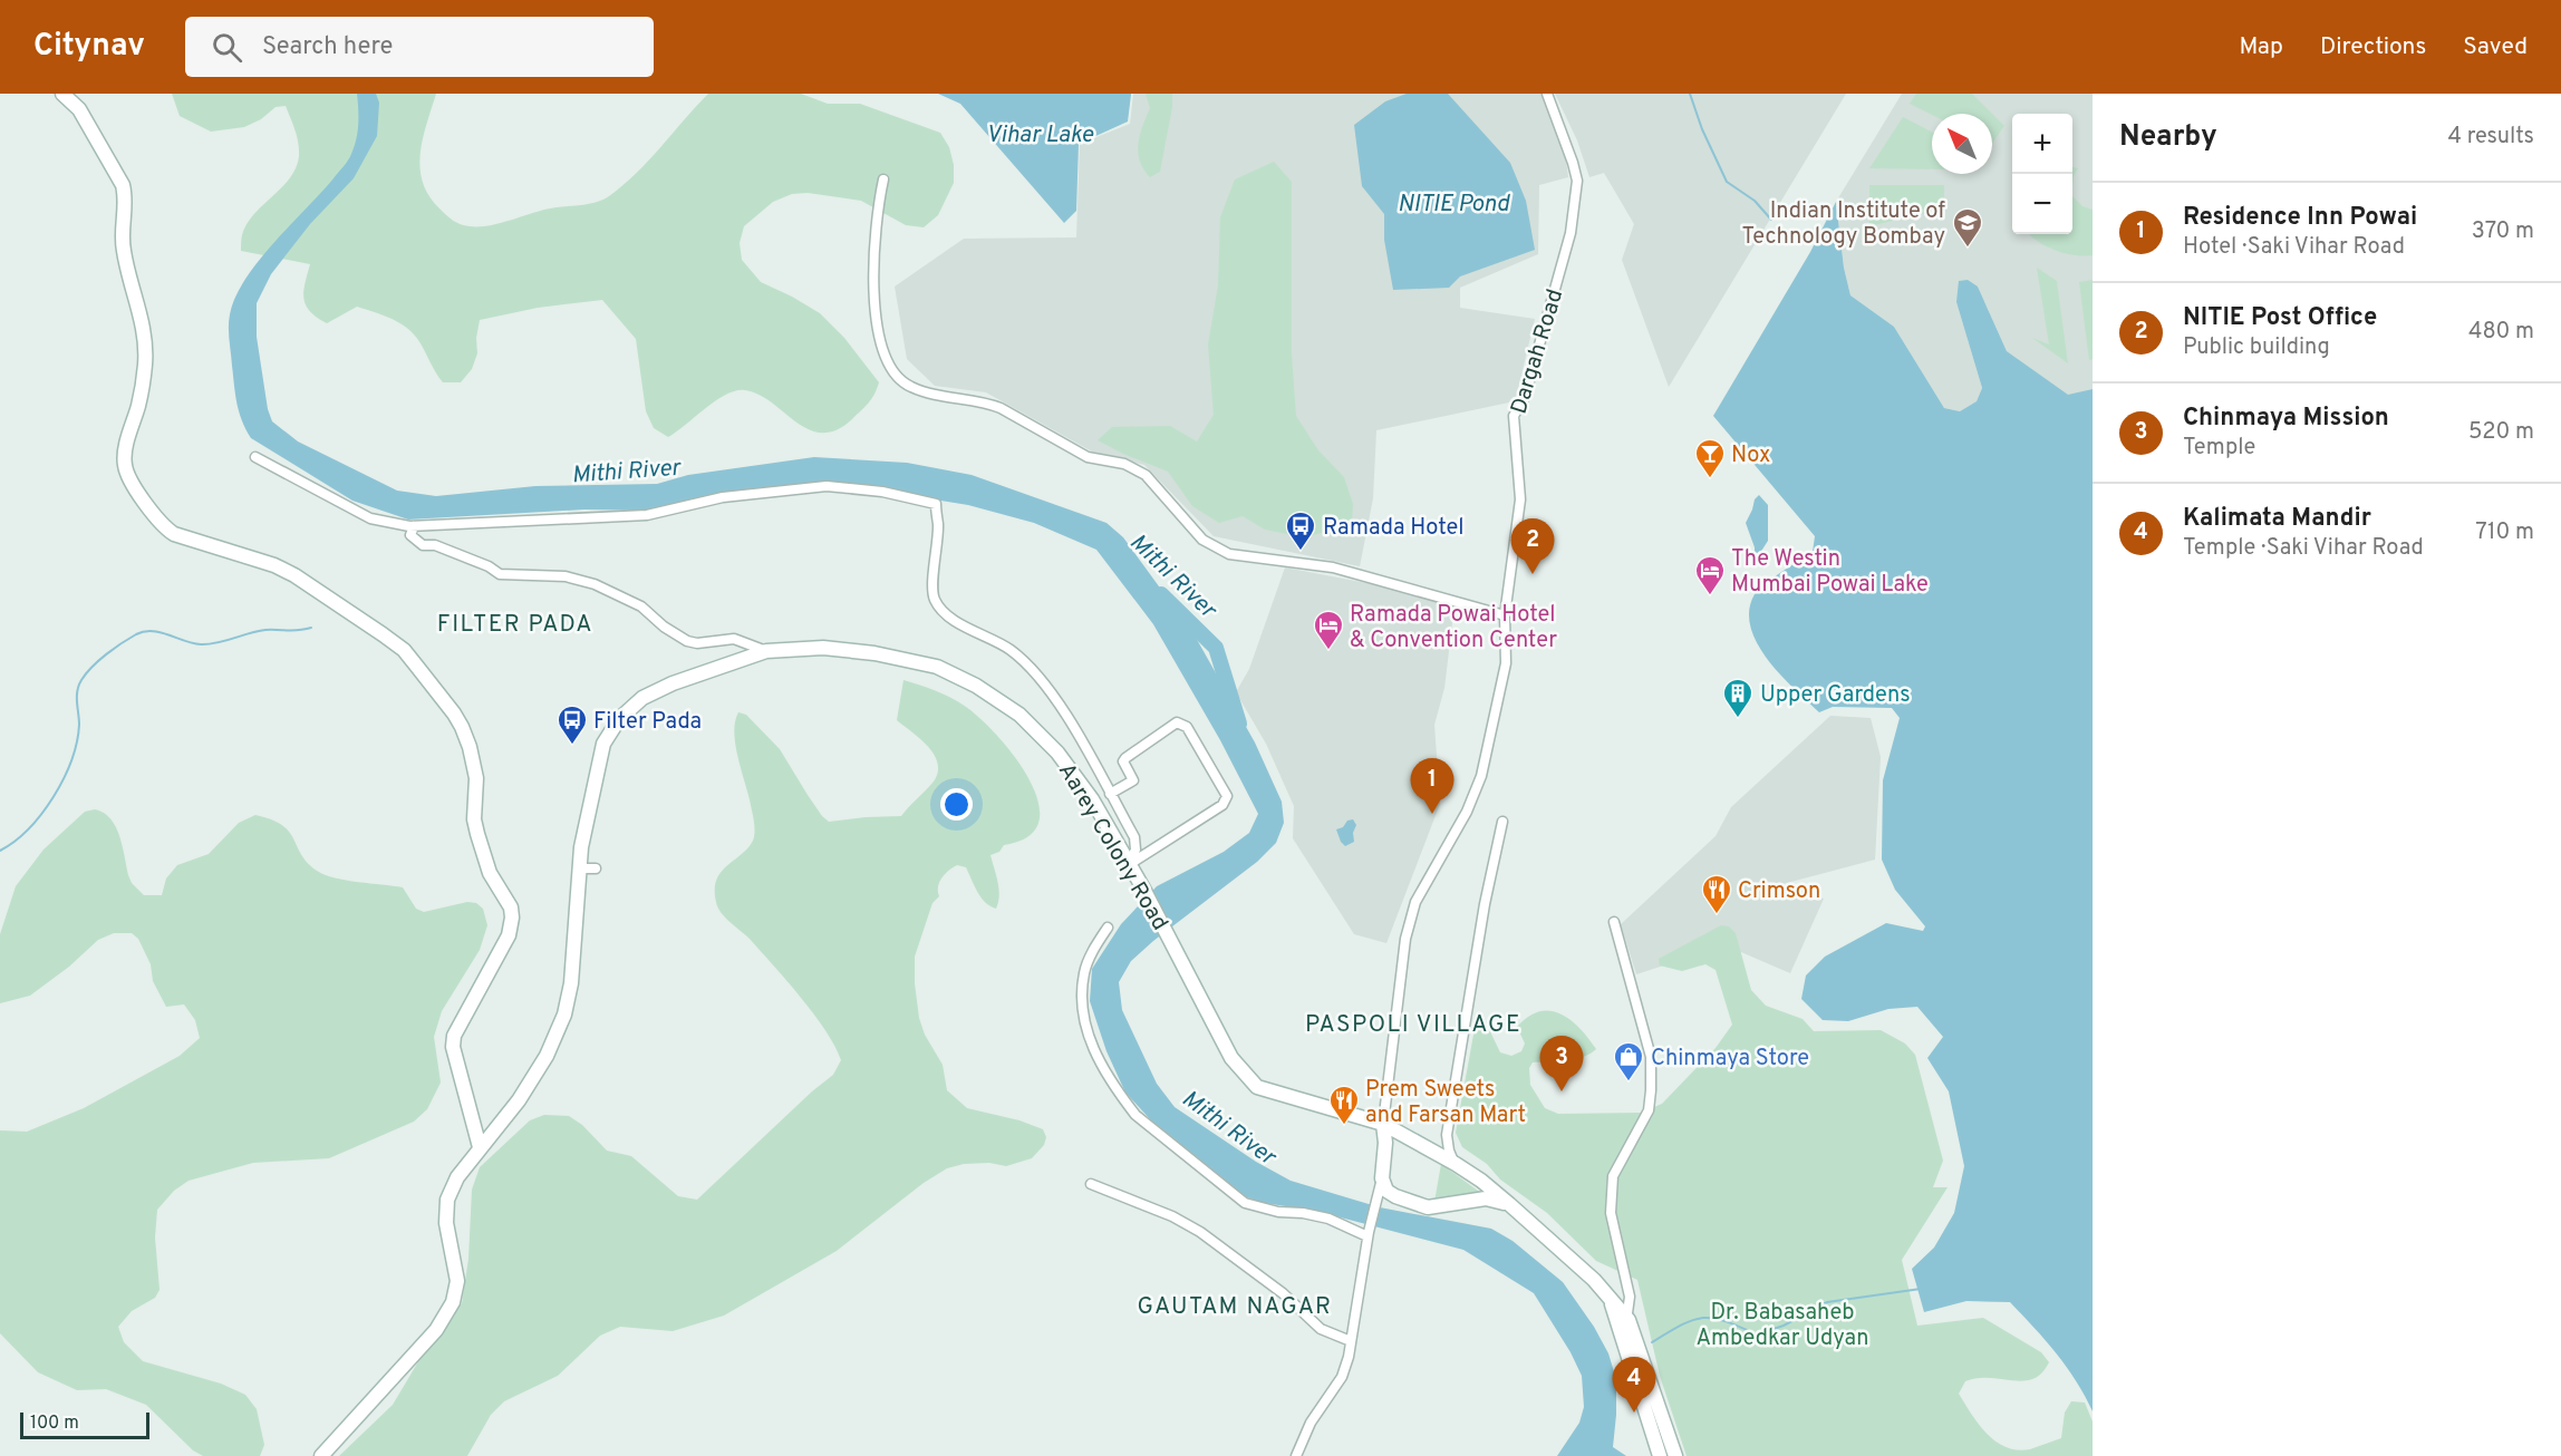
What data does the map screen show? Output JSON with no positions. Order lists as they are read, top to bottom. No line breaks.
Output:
{"streets":{"main road":["Aarey Colony Road"],"street":["Dargah Road"]},"crossings":[["Dargah Road","Aarey Colony Road"]],"districts":["FILTER PADA","PASPOLI VILLAGE","GAUTAM NAGAR"],"water":["Vihar Lake","NITIE Pond","Mithi River"],"parks":["Dr. Babasaheb Ambedkar Udyan"],"places":{"school or university":["Indian Institute of Technology Bombay"],"bar":["Nox"],"bus stop":["Ramada Hotel","Filter Pada"],"hotel":["The Westin Mumbai Powai Lake","Ramada Powai Hotel & Convention Center"],"building":["Upper Gardens"],"restaurant":["Crimson","Prem Sweets and Farsan Mart"],"shop":["Chinmaya Store"]},"scale_bar":"100 m","north":"top left","page":{"header":"Citynav","search":"Search here","nav":["Map","Directions","Saved"],"heading":["Nearby","4 results"],"map_buttons":["+","−"],"list":[{"mark":"1","name":"Residence Inn Powai","note":"Hotel · Saki Vihar Road","value":"370 m"},{"mark":"2","name":"NITIE Post Office","note":"Public building","value":"480 m"},{"mark":"3","name":"Chinmaya Mission","note":"Temple","value":"520 m"},{"mark":"4","name":"Kalimata Mandir","note":"Temple · Saki Vihar Road","value":"710 m"}],"pins":["2","1","3","4"],"scale":"100 m"}}
